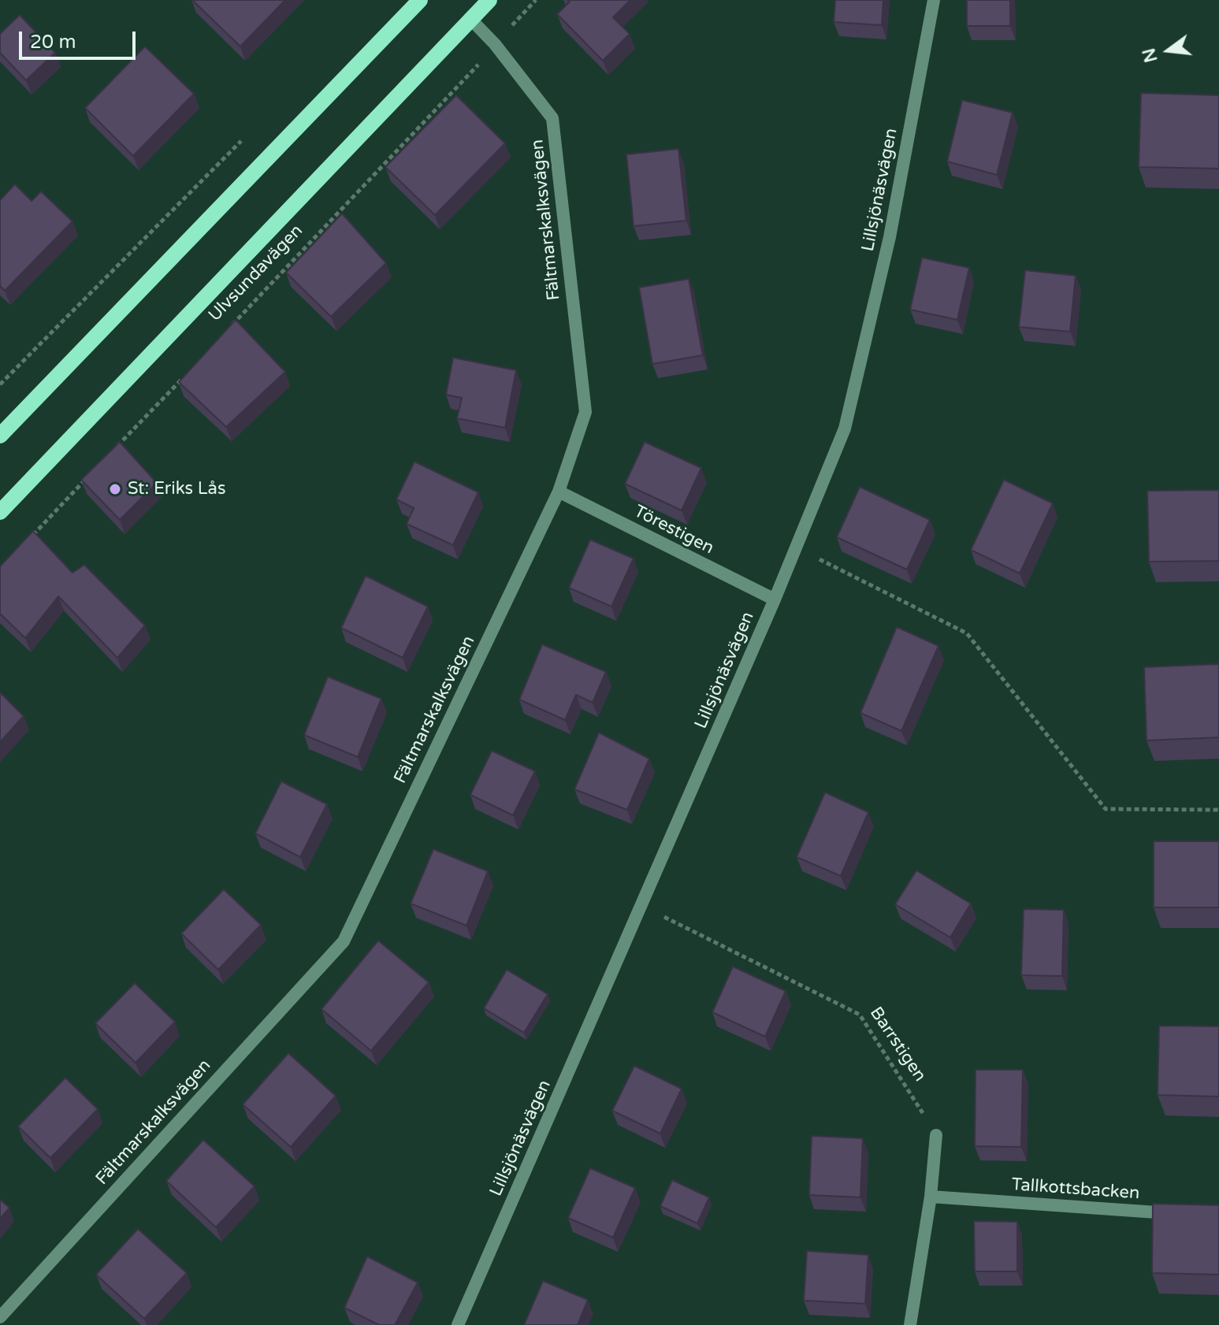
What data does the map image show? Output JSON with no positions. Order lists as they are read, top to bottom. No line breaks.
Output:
{"streets":{"main road":["Ulvsundavägen"],"street":["Lillsjönäsvägen","Fältmarskalksvägen","Törestigen","Tallkottsbacken"],"path":["Barrstigen"]},"crossings":[["Lillsjönäsvägen","Törestigen"],["Lillsjönäsvägen","Barrstigen"],["Fältmarskalksvägen","Ulvsundavägen"],["Fältmarskalksvägen","Törestigen"]],"places":["St: Eriks Lås"],"scale_bar":"20 m","north":"left"}
